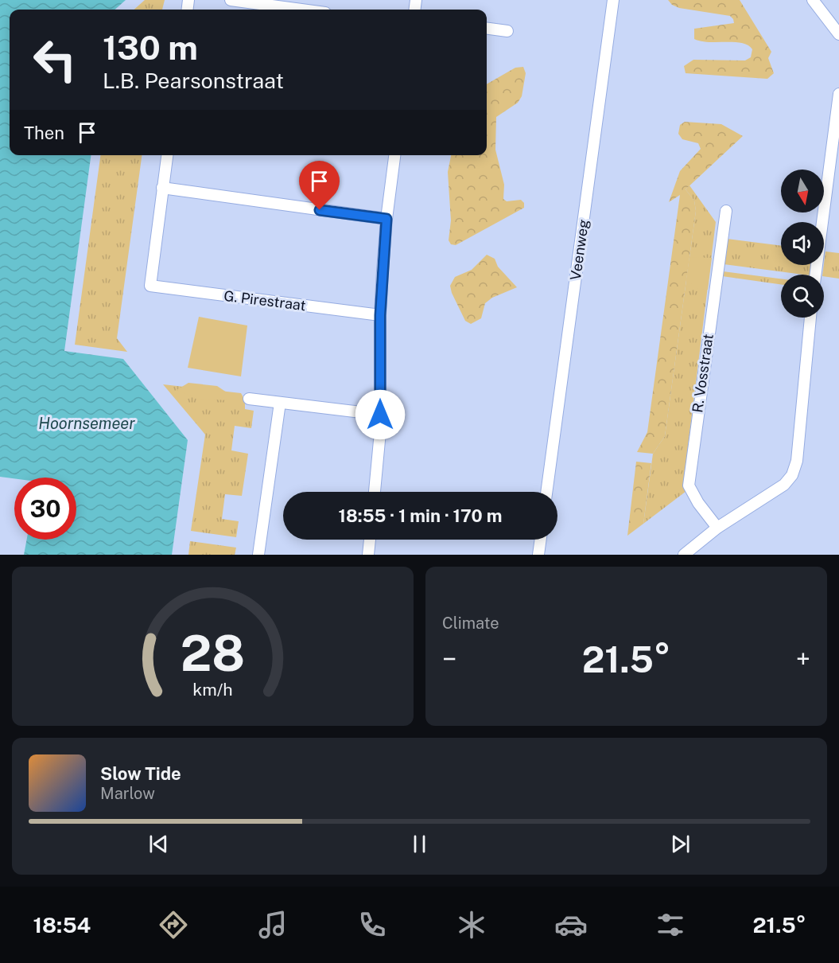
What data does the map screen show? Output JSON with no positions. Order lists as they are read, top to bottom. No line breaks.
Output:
{"streets":{"street":["Veenweg","G. Pirestraat","R. Vosstraat"]},"water":["Hoornsemeer"],"north":"bottom","page":{"turn":["130 m","L.B. Pearsonstraat"],"then":"Then","limit":"30","trip":"18:55 · 1 min · 170 m","tile":"Climate","heat":["−","21.5°","+"],"song":["Slow Tide","Marlow"],"tabs":["18:54","21.5°"],"gauge":["28","km/h"]}}
